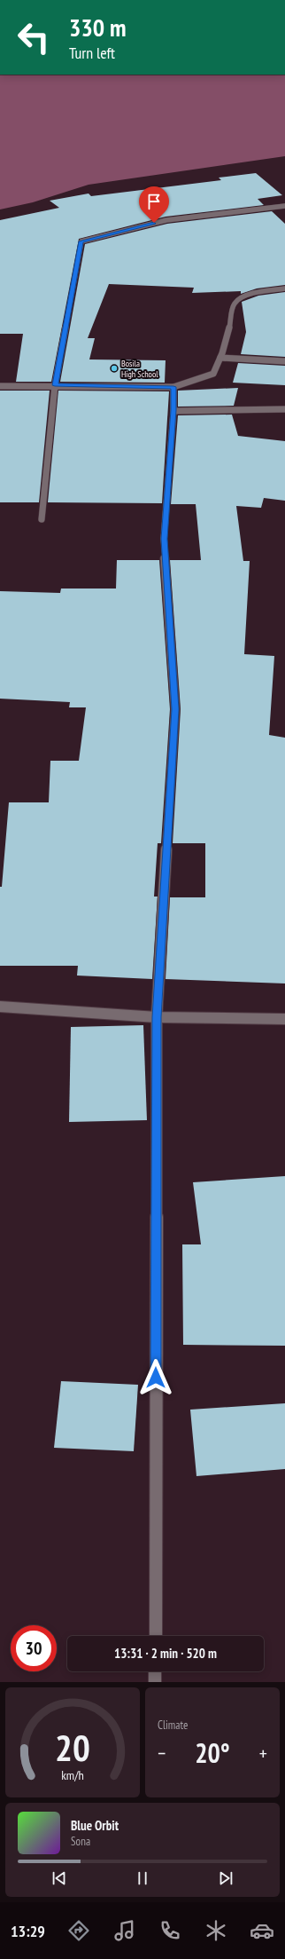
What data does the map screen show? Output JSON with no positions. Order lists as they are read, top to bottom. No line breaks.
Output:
{"places":["Bosila High School"],"page":{"turn":["330 m","Turn left"],"limit":"30","trip":"13:31 · 2 min · 520 m","tile":"Climate","heat":["−","20°","+"],"song":["Blue Orbit","Sona"],"tabs":"13:29","gauge":["20","km/h"]}}
